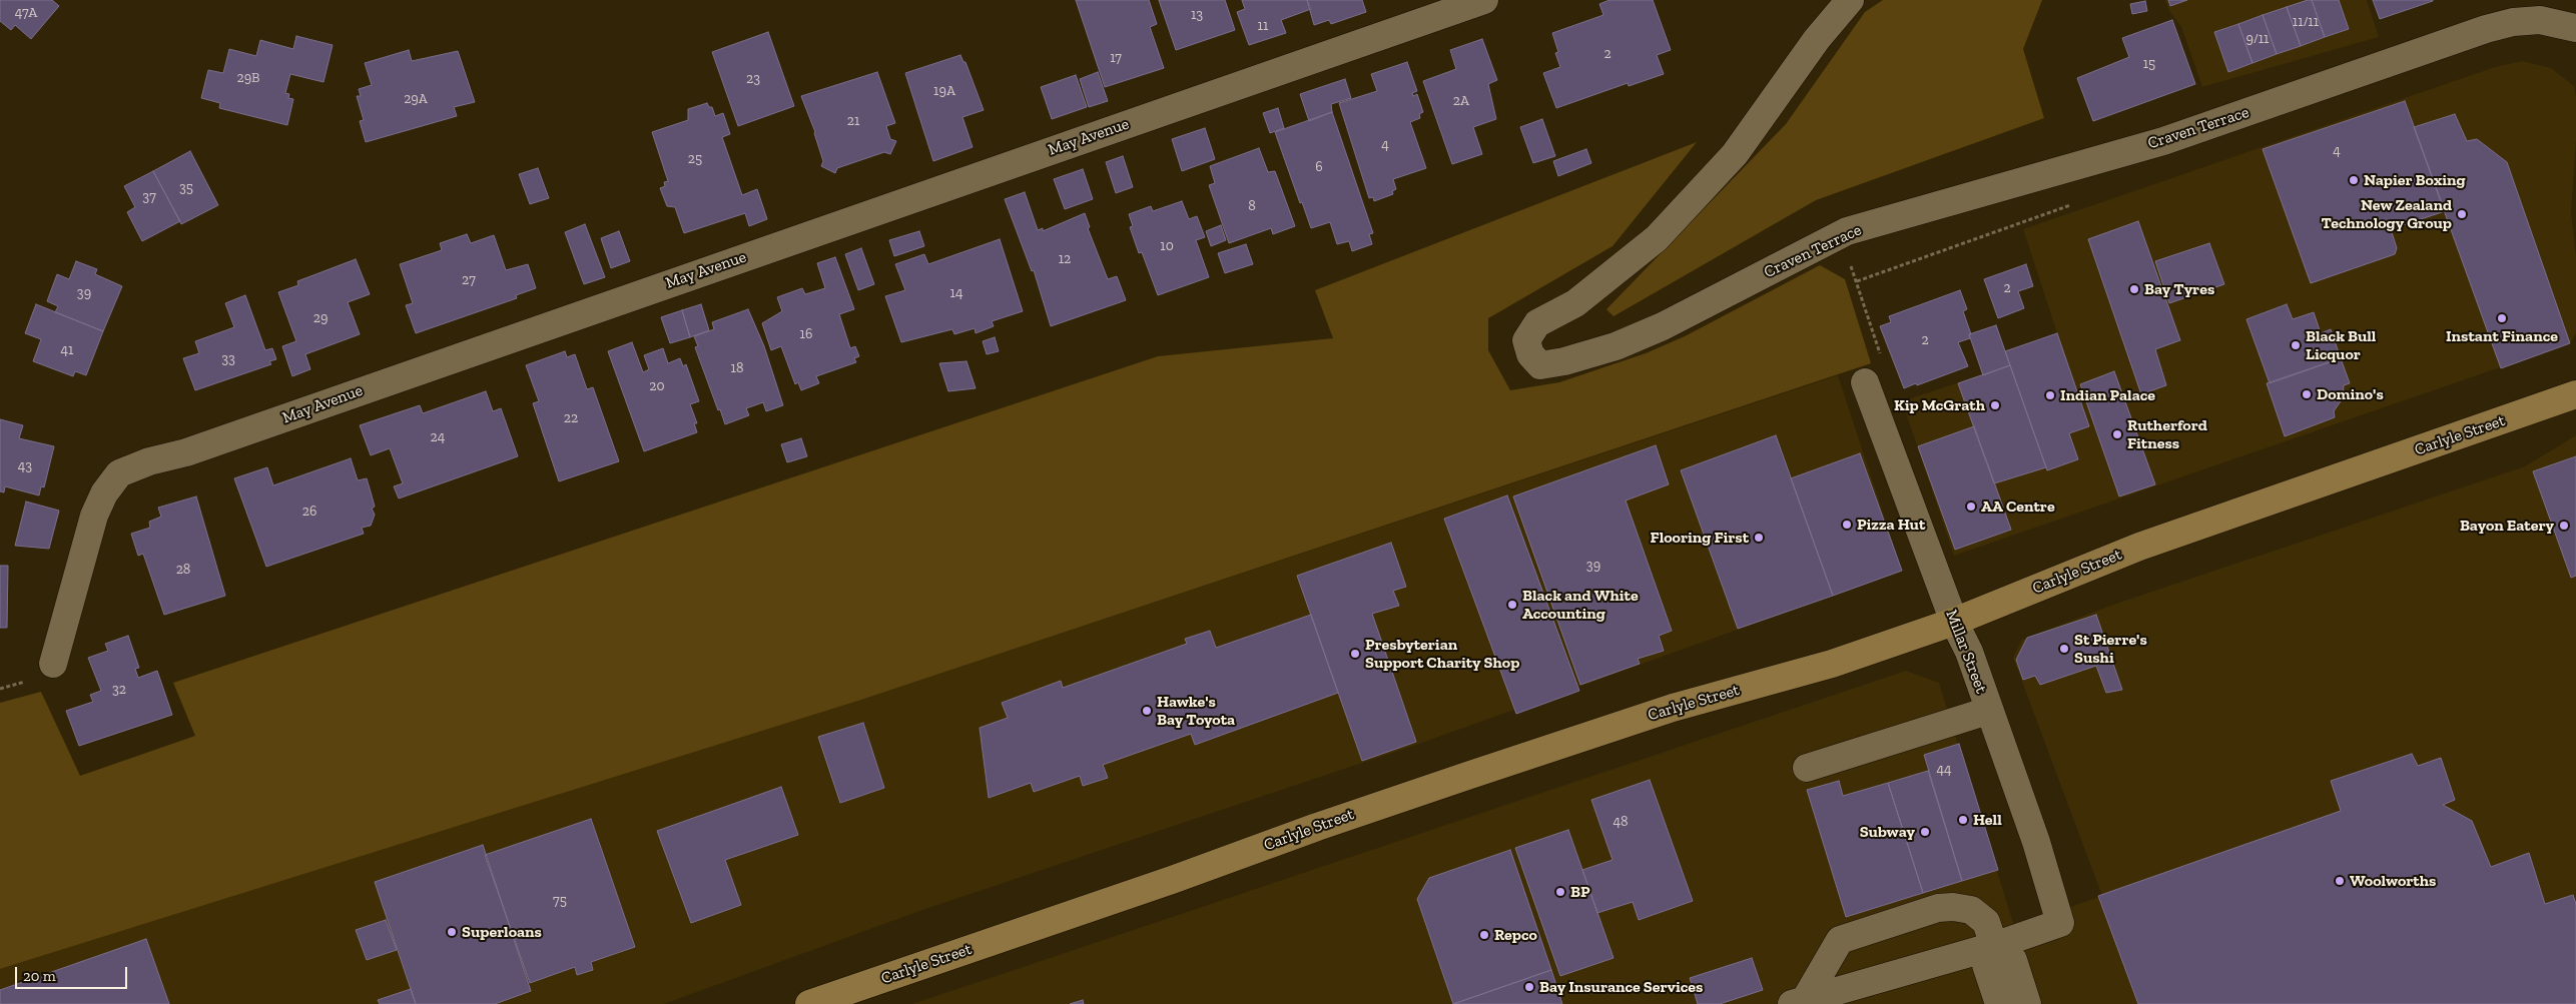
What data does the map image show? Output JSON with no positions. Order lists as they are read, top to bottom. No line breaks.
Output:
{"streets":{"main road":["Carlyle Street"],"street":["Craven Terrace","May Avenue","Millar Street"]},"crossings":[["Carlyle Street","Millar Street"]],"places":["Napier Boxing","New Zealand Technology Group","Bay Tyres","Instant Finance","Black Bull Licquor","Domino's","Indian Palace","Kip McGrath","Rutherford Fitness","AA Centre","Pizza Hut","Bayon Eatery","Flooring First","Black and White Accounting","St Pierre's Sushi","Presbyterian Support Charity Shop","Hawke's Bay Toyota","Hell","Subway","Woolworths","BP","Superloans","Repco","Bay Insurance Services"],"house_numbers":["47A","13","11/11","11","9/11","2","17","15","29B","23","19A","29A","2A","21","4","4","25","6","35","37","8","10","12","27","2","39","14","29","16","2","41","33","18","20","22","24","43","26","39","28","32","44","48","75"],"scale_bar":"20 m"}
